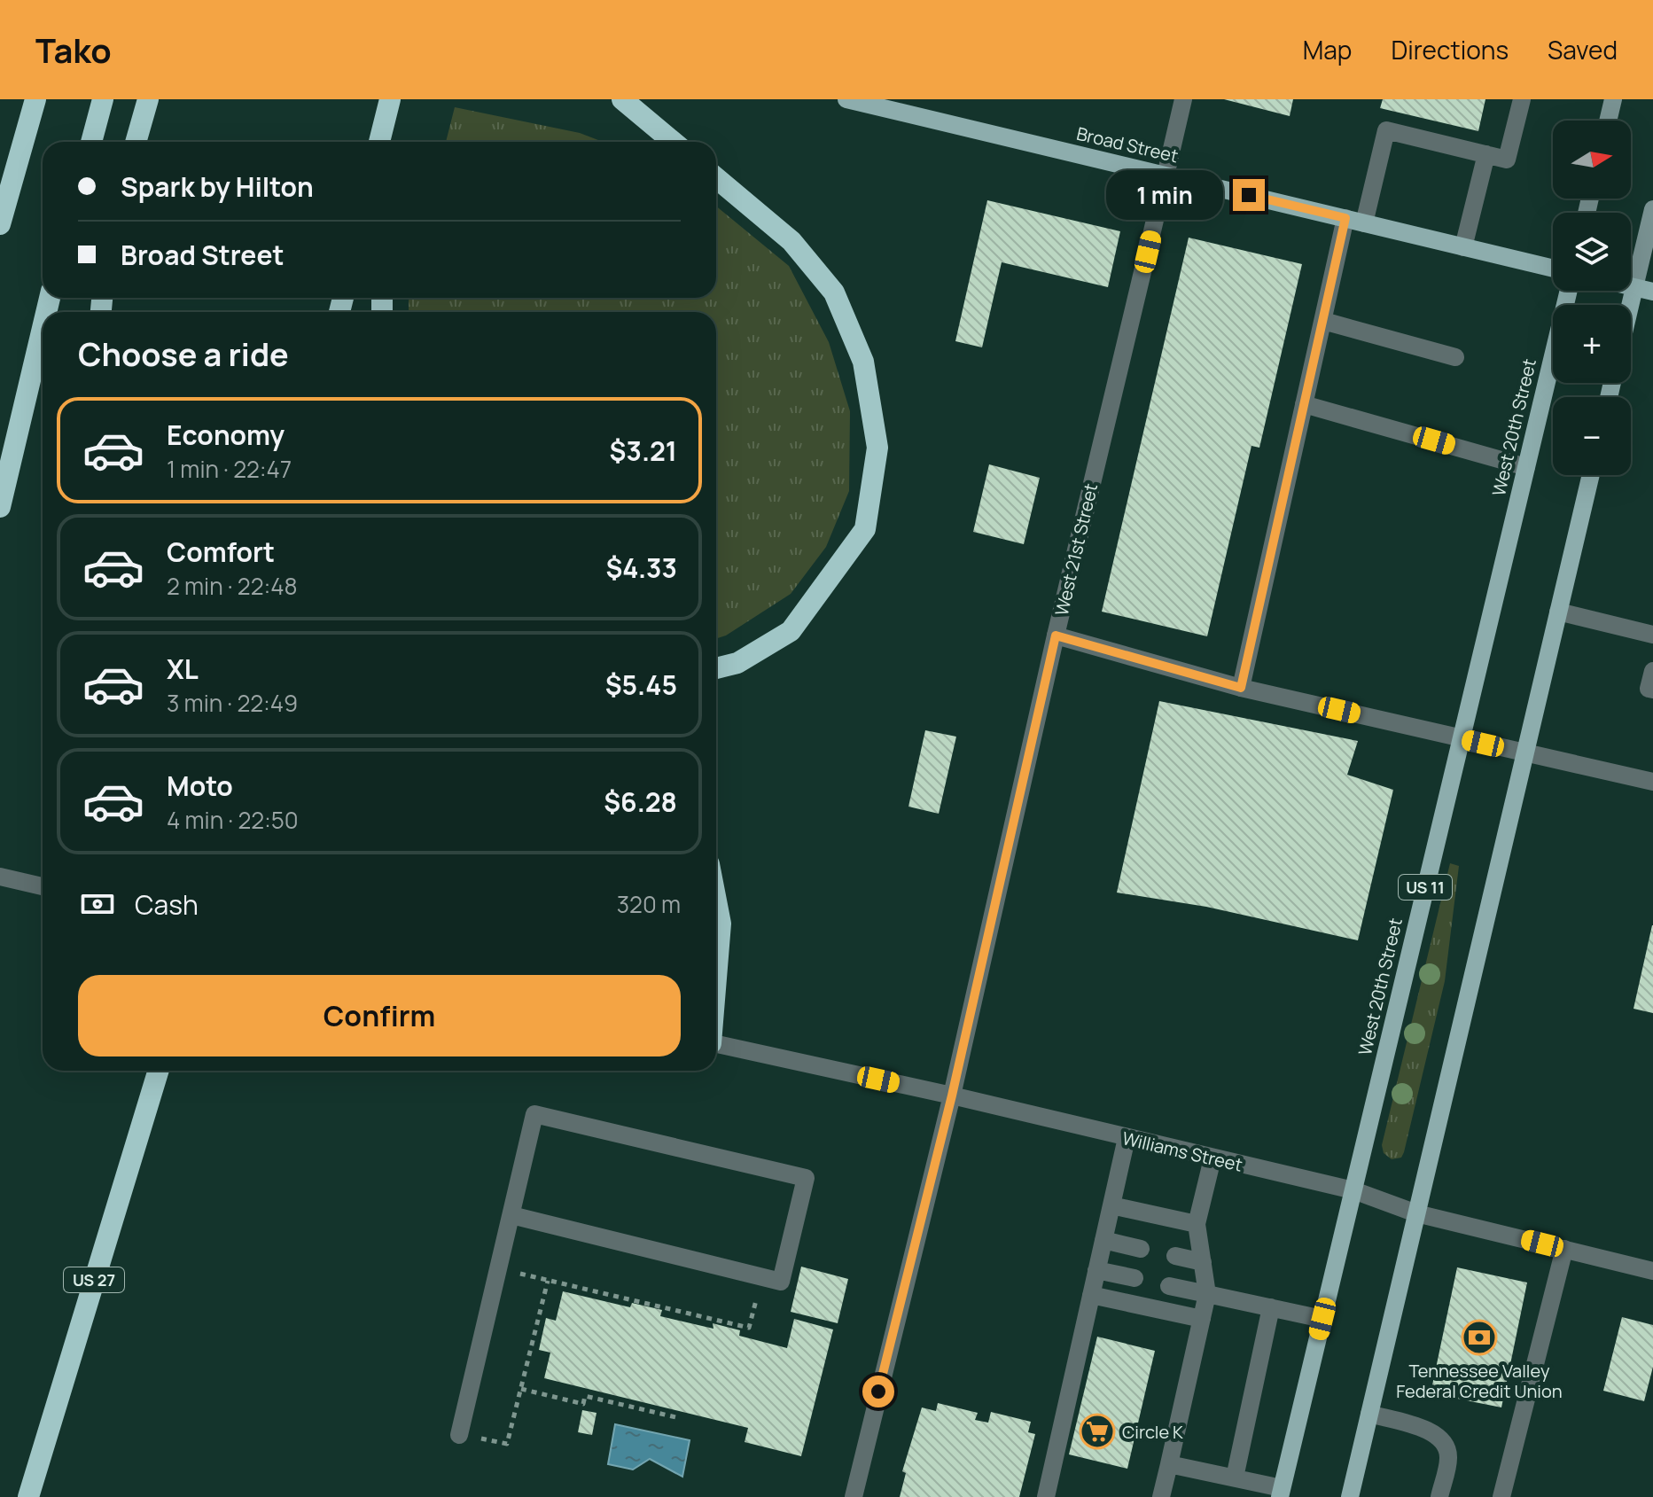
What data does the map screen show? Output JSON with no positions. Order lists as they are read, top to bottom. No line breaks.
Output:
{"streets":{"highway":["US 27"],"main road":["Broad Street","West 20th Street","US 11"],"street":["West 21st Street","Williams Street"]},"crossings":[["Broad Street","West 21st Street"],["West 20th Street","Williams Street"],["West 21st Street","Williams Street"]],"places":{"bank":["Tennessee Valley Federal Credit Union"],"supermarket":["Circle K"]},"north":"right","page":{"header":"Tako","nav":["Map","Directions","Saved"],"map_buttons":["+","−"],"banner":["Spark by Hilton","Broad Street"],"bubble":"1 min","heading":"Choose a ride","list":[{"name":"Economy","note":"1 min · 22:47","value":"$3.21"},{"name":"Comfort","note":"2 min · 22:48","value":"$4.33"},{"name":"XL","note":"3 min · 22:49","value":"$5.45"},{"name":"Moto","note":"4 min · 22:50","value":"$6.28"}],"pay":["Cash","320 m"],"buttons":"Confirm"}}
